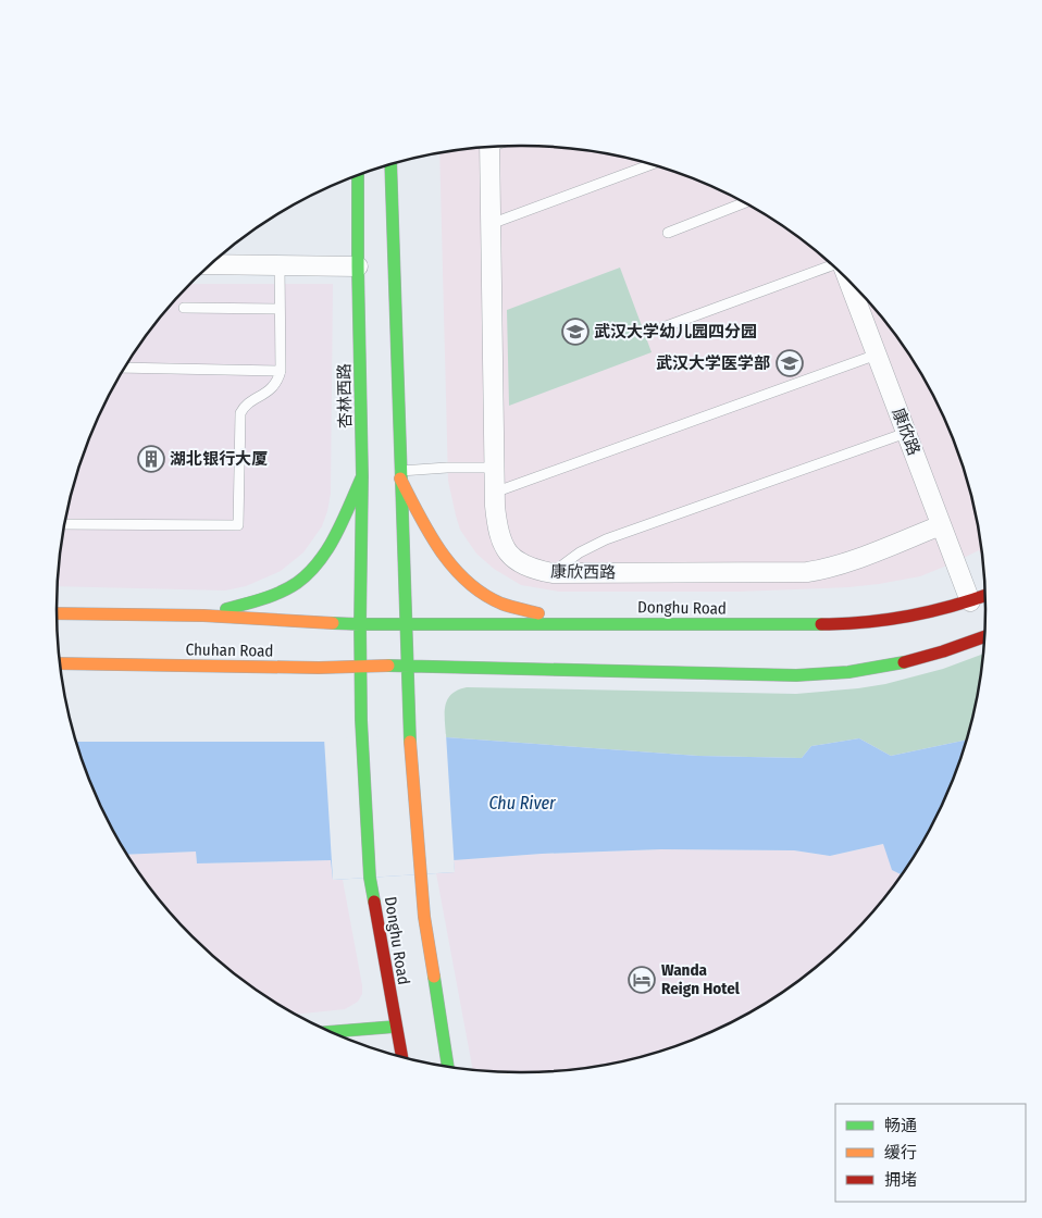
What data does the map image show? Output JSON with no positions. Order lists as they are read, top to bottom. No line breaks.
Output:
{"streets":{"main road":["杏林西路","Donghu Road","Chuhan Road"],"street":["康欣路","康欣西路"]},"crossings":[["杏林西路","Donghu Road"],["杏林西路","Chuhan Road"],["康欣路","康欣西路"],["康欣路","Donghu Road"],["Donghu Road","Chuhan Road"]],"water":["Chu River"],"places":{"school or university":["武汉大学幼儿园四分园","武汉大学医学部"],"building":["湖北银行大厦"],"hotel":["Wanda Reign Hotel"]},"legend":["畅通","缓行","拥堵"]}
